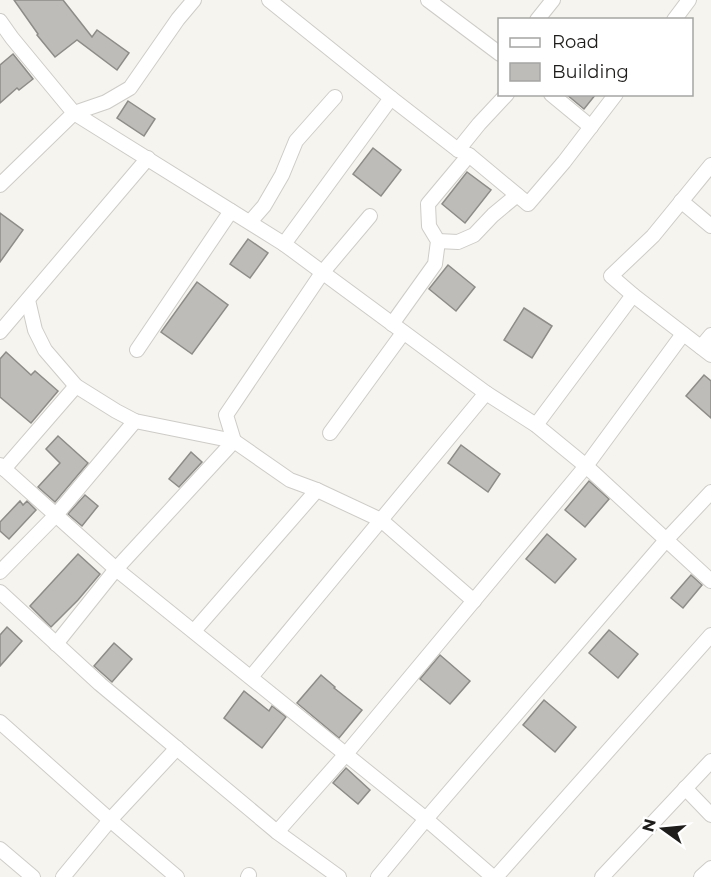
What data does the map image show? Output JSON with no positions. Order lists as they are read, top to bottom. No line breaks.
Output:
{"legend":["Road","Building"],"north":"left"}
